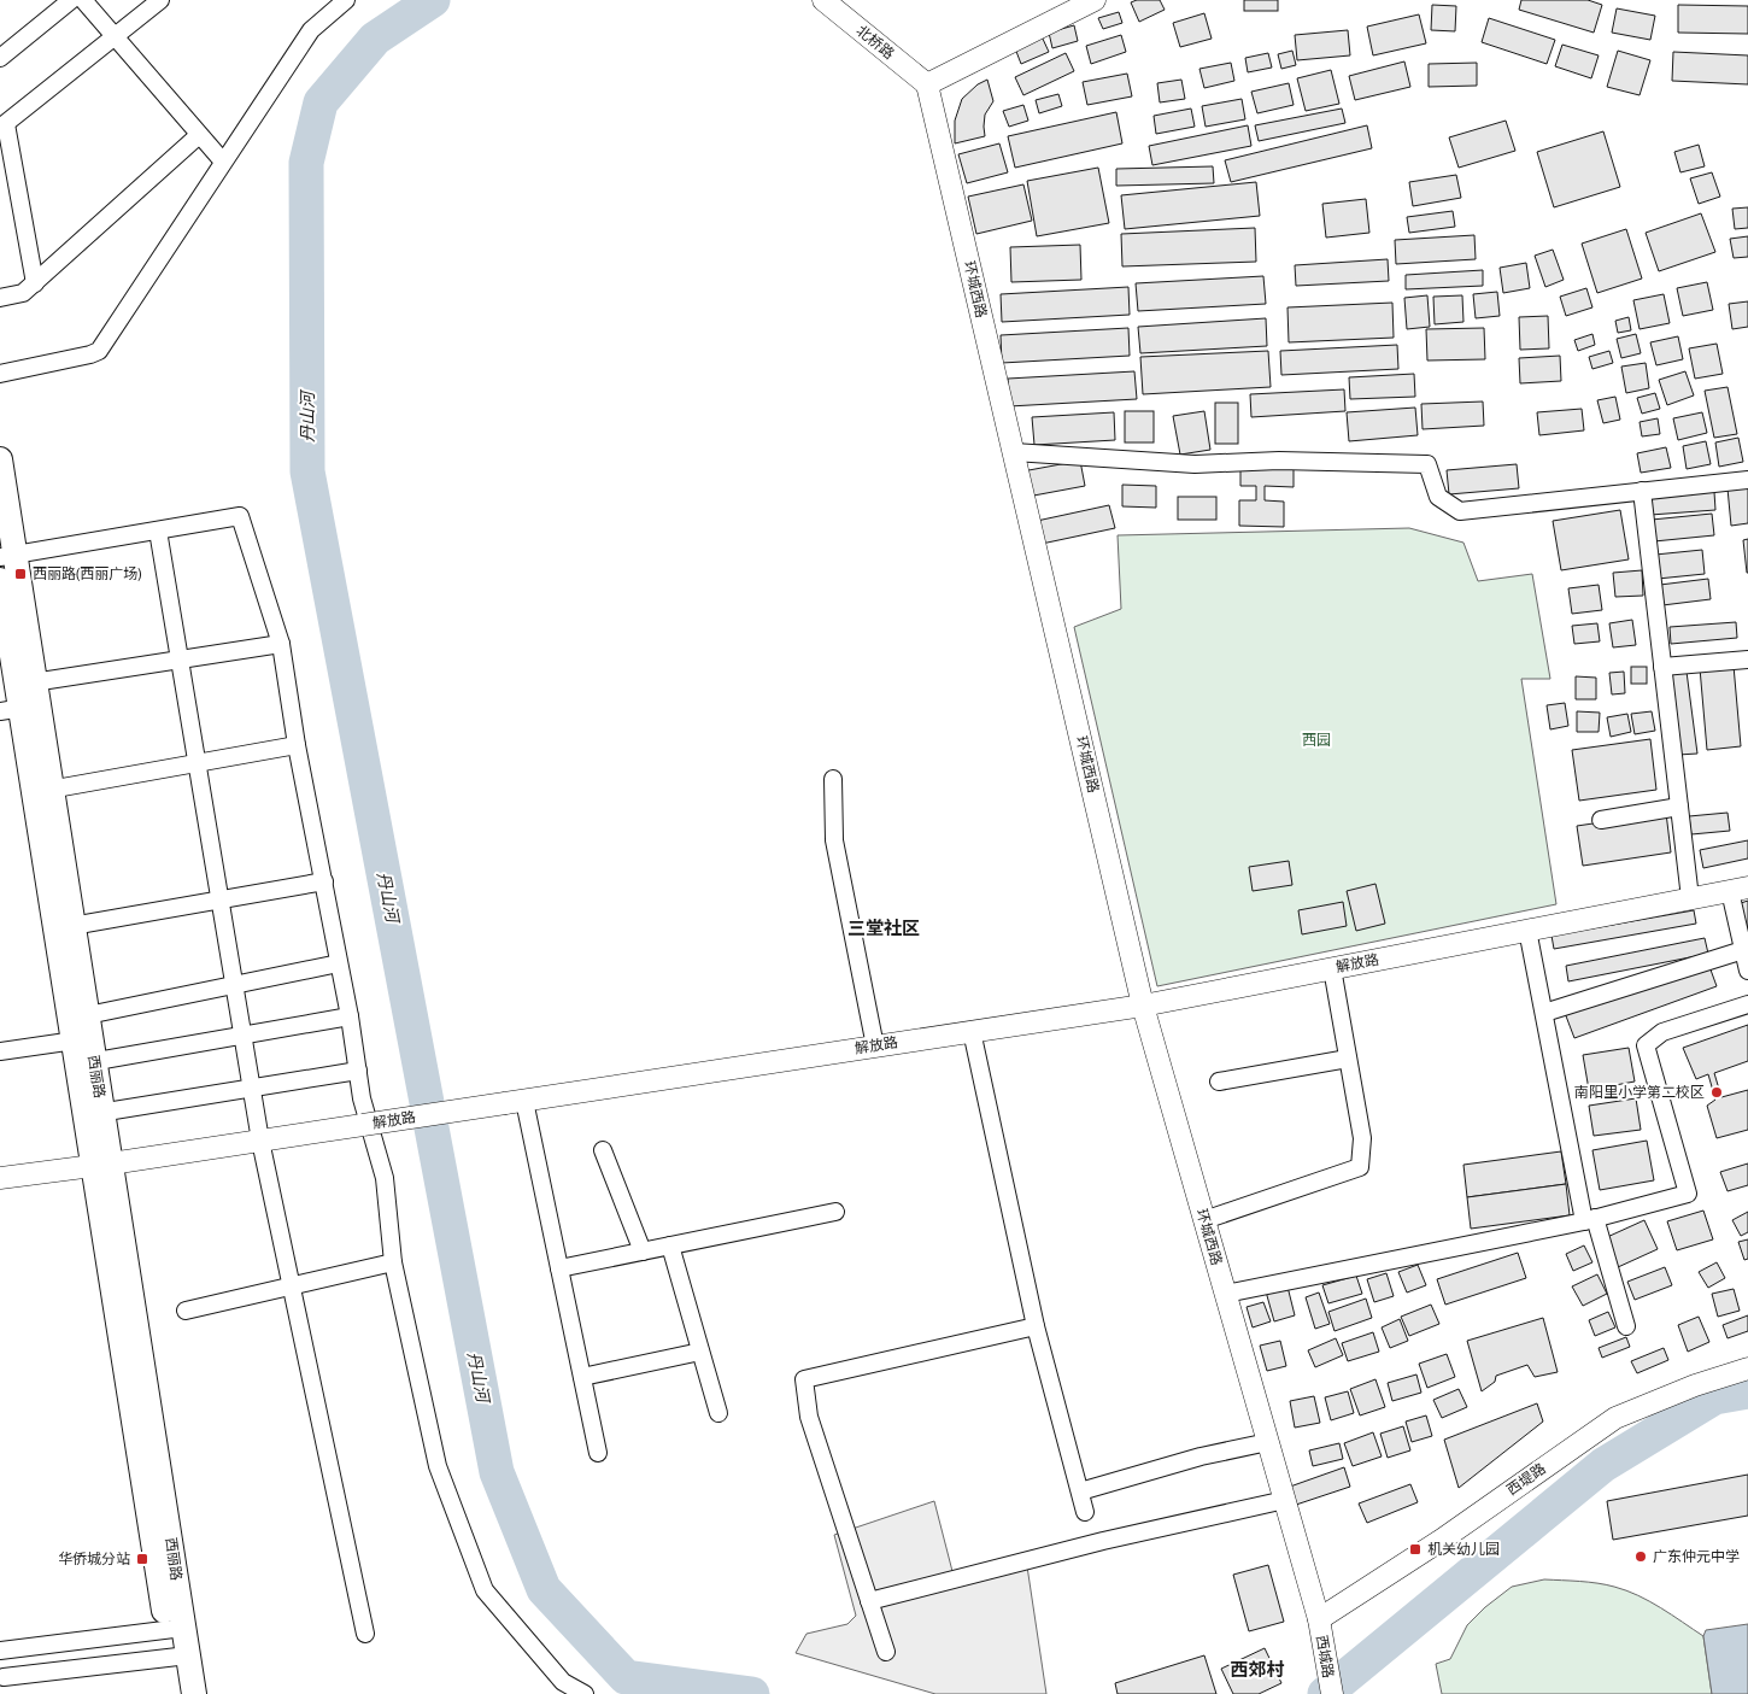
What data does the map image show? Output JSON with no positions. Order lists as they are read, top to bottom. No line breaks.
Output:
{"streets":{"main road":["西丽路"],"street":["北桥路","环城西路","解放路","西堤路","西城路"]},"crossings":[["北桥路","环城西路"],["环城西路","解放路"],["环城西路","西堤路"],["环城西路","西城路"],["解放路","西丽路"],["西堤路","西城路"]],"districts":["三堂社区","西郊村"],"water":["丹山河"],"parks":["西园"],"places":{"transit":["西丽路(西丽广场)","机关幼儿园","华侨城分站"],"other":["南阳里小学第二校区","广东仲元中学"]}}
